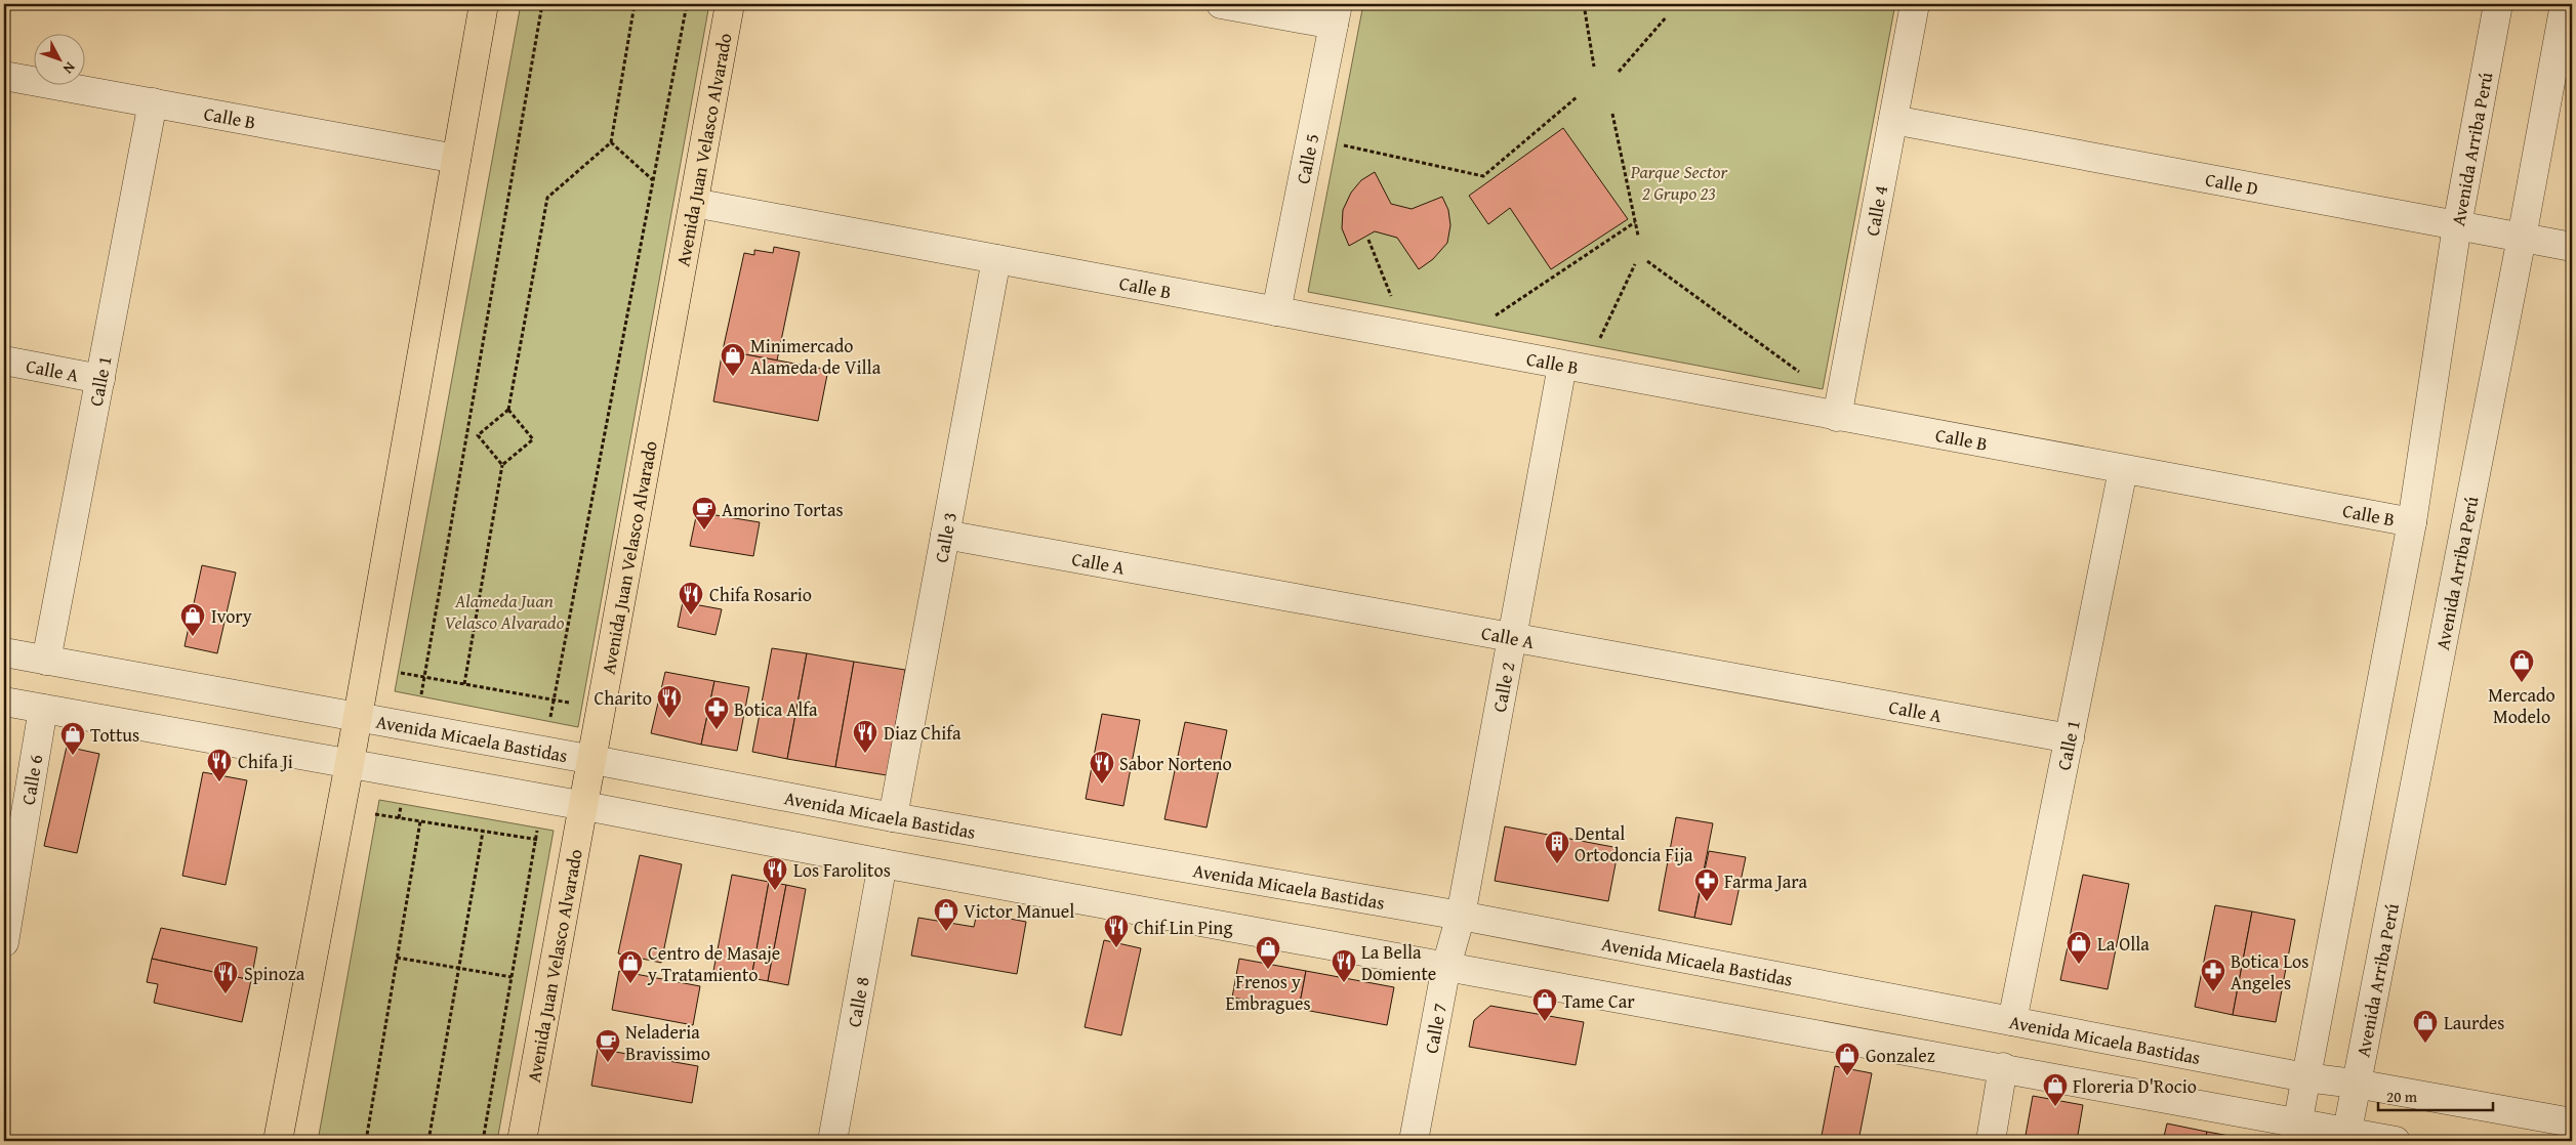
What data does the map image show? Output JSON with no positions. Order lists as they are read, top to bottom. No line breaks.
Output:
{"streets":{"main road":["Avenida Juan Velasco Alvarado"],"street":["Calle B","Avenida Arriba Perú","Calle 5","Calle D","Calle 4","Calle A","Calle 1","Calle 3","Calle 2","Avenida Micaela Bastidas","Calle 6","Calle 8","Calle 7"]},"crossings":[["Calle B","Avenida Juan Velasco Alvarado"],["Calle B","Avenida Arriba Perú"],["Calle B","Calle 5"],["Calle B","Calle 4"],["Calle B","Calle 1"],["Calle B","Calle 3"],["Calle B","Calle 2"],["Avenida Juan Velasco Alvarado","Avenida Micaela Bastidas"],["Avenida Arriba Perú","Calle D"],["Avenida Arriba Perú","Avenida Micaela Bastidas"],["Calle D","Calle 4"],["Calle A","Calle 1"],["Calle A","Calle 3"],["Calle A","Calle 2"],["Calle 1","Avenida Micaela Bastidas"],["Calle 3","Avenida Micaela Bastidas"],["Calle 2","Avenida Micaela Bastidas"],["Calle 2","Calle 7"],["Avenida Micaela Bastidas","Calle 7"]],"parks":["Parque Sector 2 Grupo 23","Alameda Juan Velasco Alvarado"],"places":{"shop":["Minimercado Alameda de Villa","Ivory","Mercado Modelo","Tottus","Victor Manuel","La Olla","Frenos y Embragues","Centro de Masaje y Tratamiento","Tame Car","Laurdes","Gonzalez","Floreria D'Rocio"],"cafe":["Amorino Tortas","Neladeria Bravissimo"],"restaurant":["Chifa Rosario","Charito","Diaz Chifa","Chifa Ji","Sabor Norteno","Los Farolitos","Chif Lin Ping","La Bella Domiente","Spinoza"],"pharmacy":["Botica Alfa","Farma Jara","Botica Los Angeles"],"building":["Dental Ortodoncia Fija"]},"scale_bar":"20 m","north":"bottom right"}
